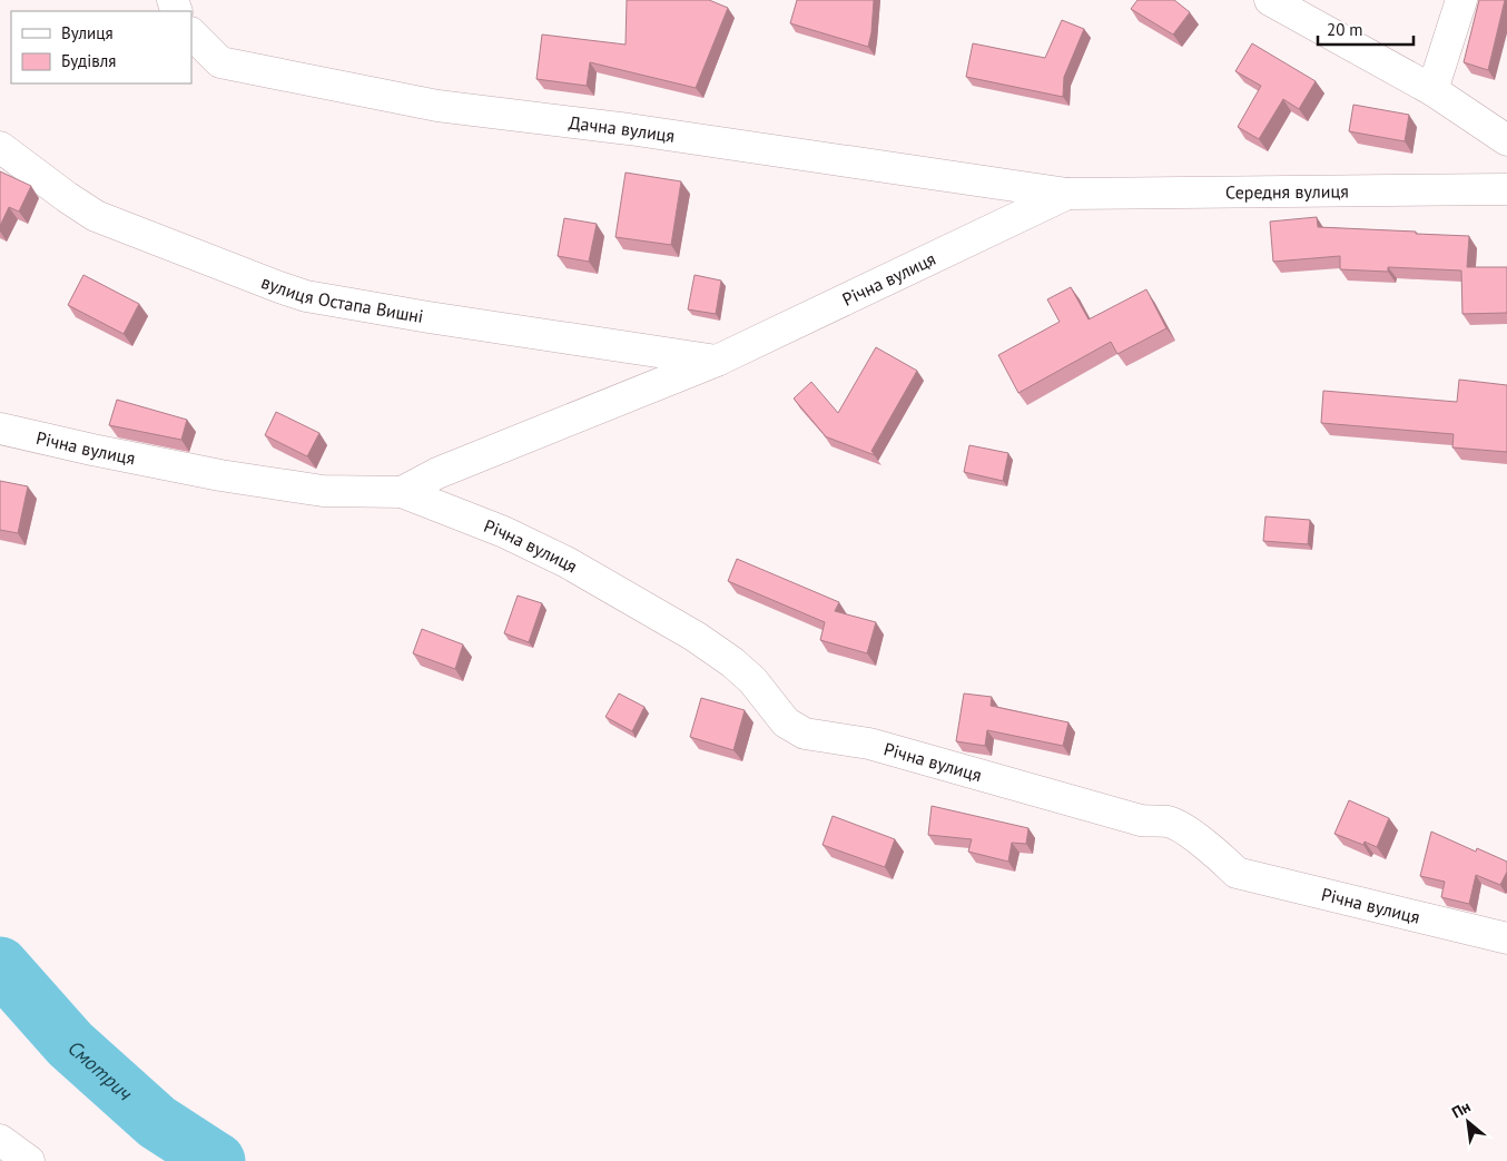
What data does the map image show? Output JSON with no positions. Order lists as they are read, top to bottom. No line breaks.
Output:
{"streets":{"street":["Дачна вулиця","Середня вулиця","Річна вулиця","вулиця Остапа Вишні"]},"crossings":[["Дачна вулиця","Середня вулиця"],["Дачна вулиця","Річна вулиця"],["Середня вулиця","Річна вулиця"],["Річна вулиця","вулиця Остапа Вишні"]],"water":["Смотрич"],"legend":["Вулиця","Будівля"],"scale_bar":"20 m","north":"top left"}
